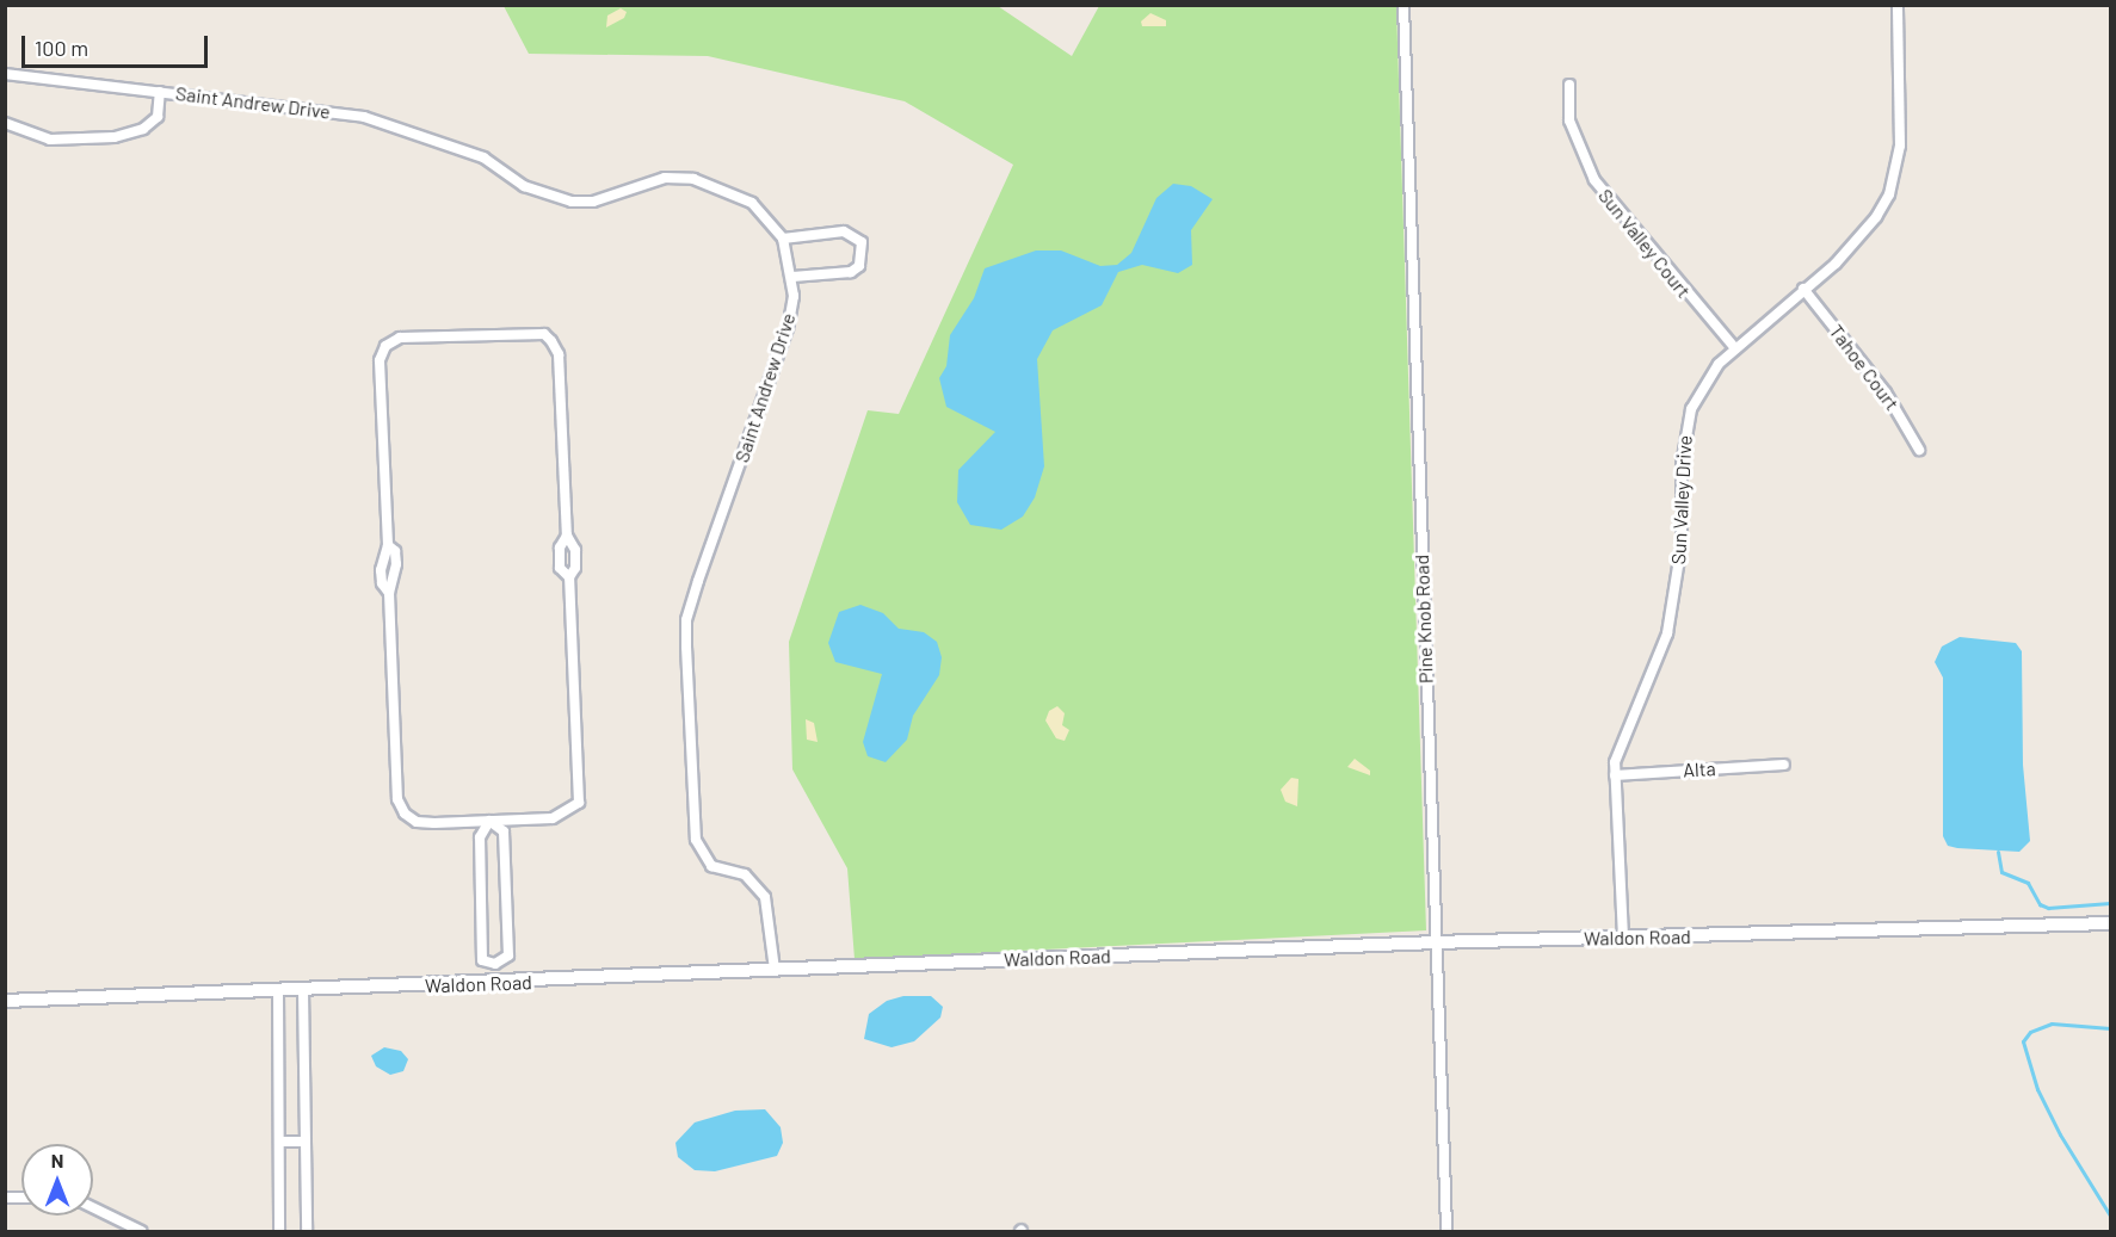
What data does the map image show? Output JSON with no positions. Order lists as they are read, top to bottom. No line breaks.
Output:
{"streets":{"street":["Saint Andrew Drive","Sun Valley Court","Tahoe Court","Sun Valley Drive","Pine Knob Road","Alta","Waldon Road"]},"crossings":[["Saint Andrew Drive","Waldon Road"],["Sun Valley Court","Sun Valley Drive"],["Tahoe Court","Sun Valley Drive"],["Sun Valley Drive","Alta"],["Sun Valley Drive","Waldon Road"],["Pine Knob Road","Waldon Road"]],"scale_bar":"100 m","north":"top"}
